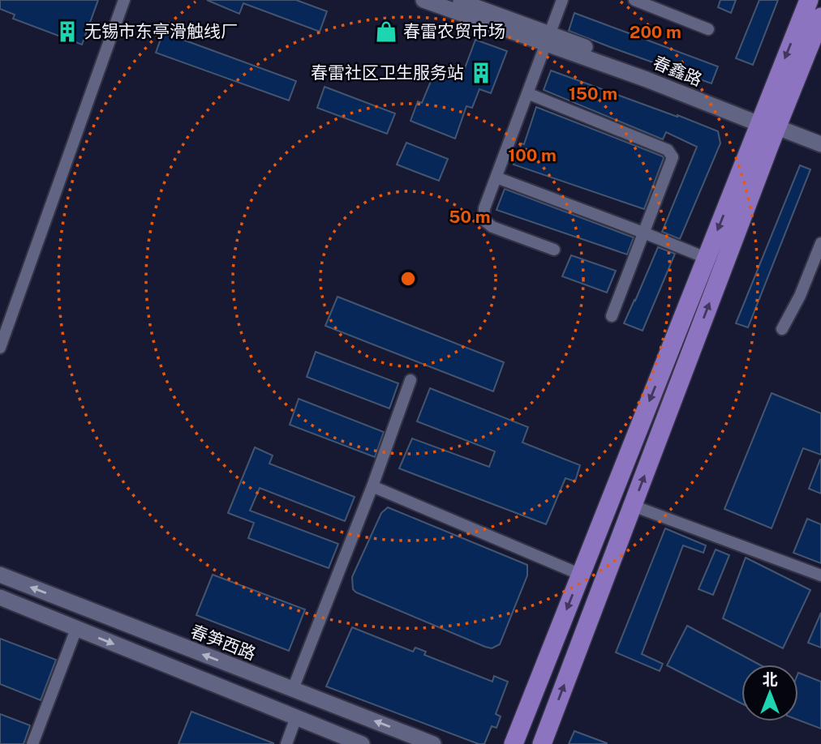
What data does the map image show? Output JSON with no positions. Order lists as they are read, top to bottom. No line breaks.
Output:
{"streets":{"main road":["春鑫路","春笋西路"]},"places":{"building":["无锡市东亭滑触线厂","春雷社区卫生服务站"],"shop":["春雷农贸市场"]},"north":"top","rings":["200 m","150 m","100 m","50 m"]}
